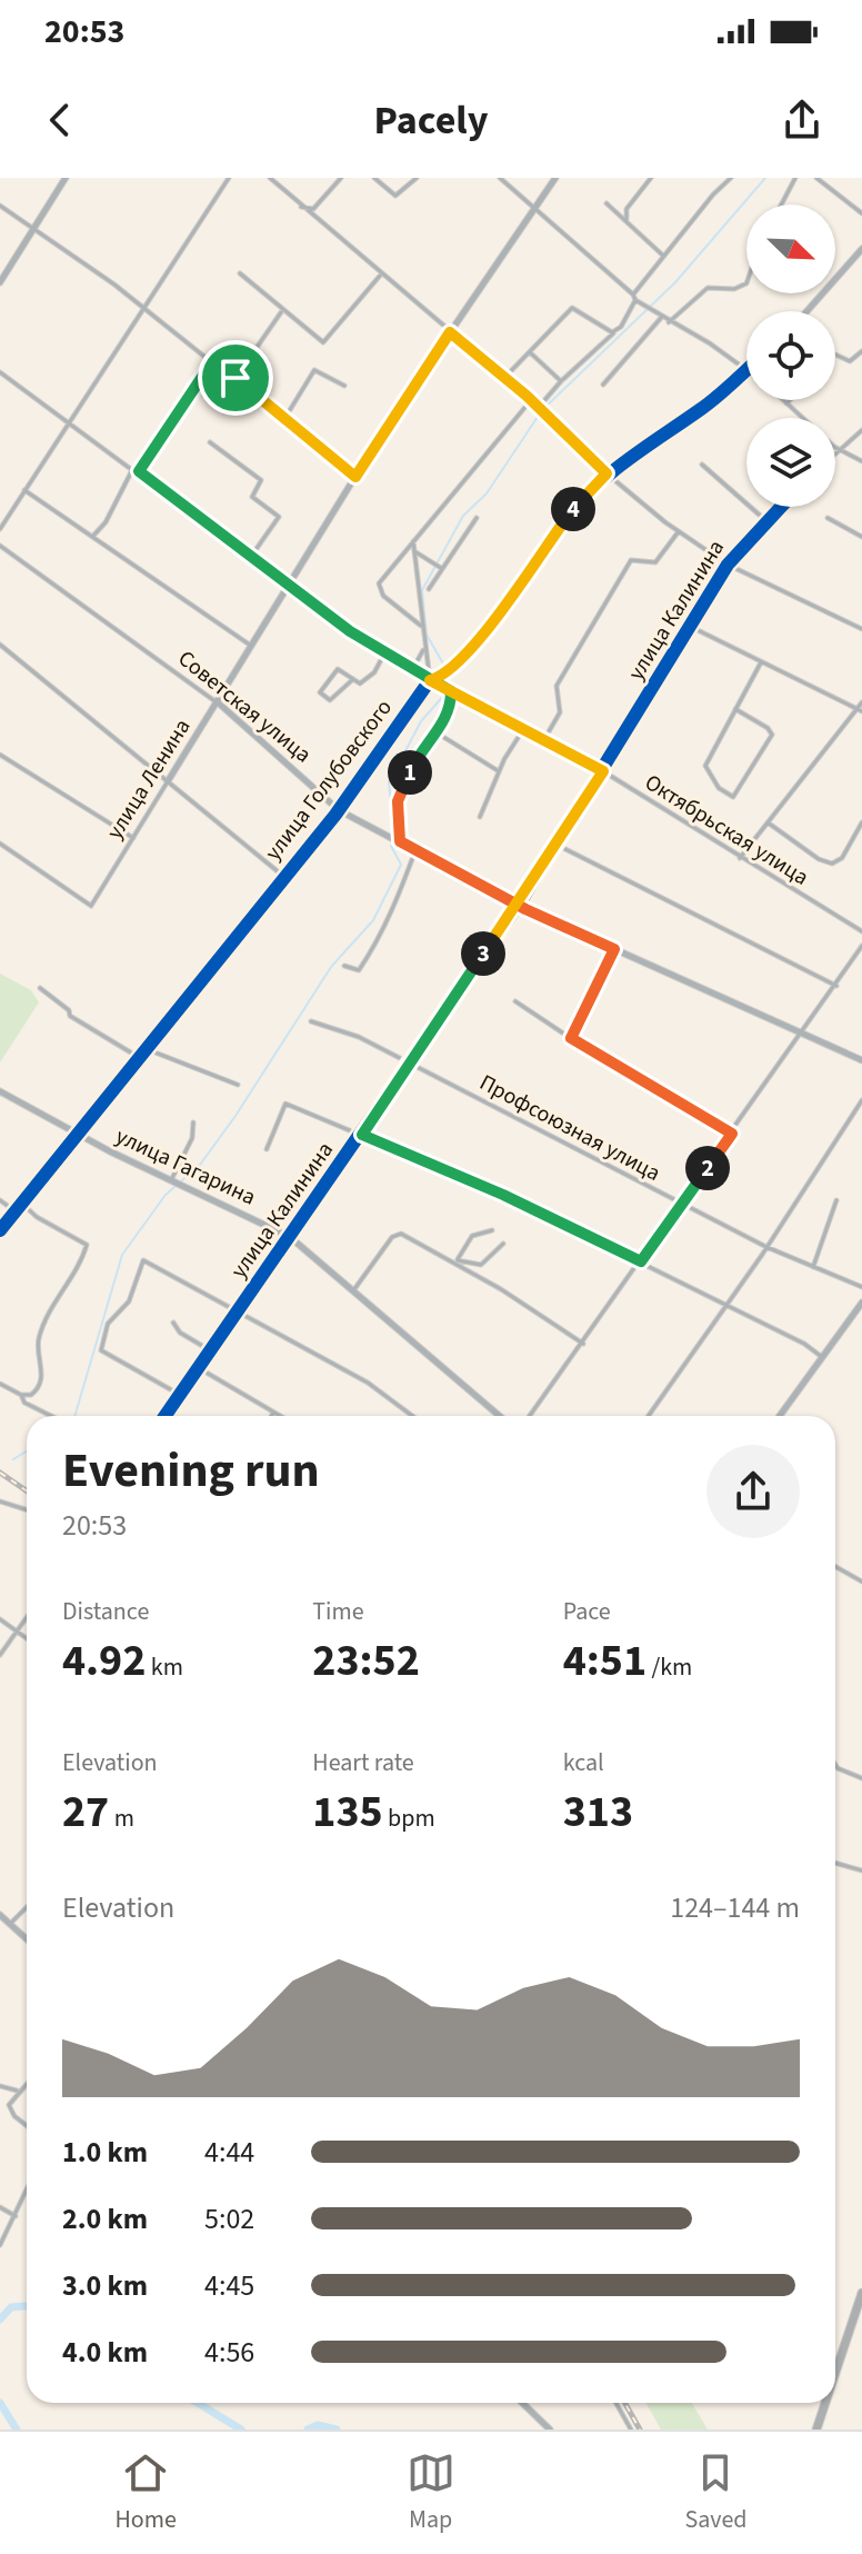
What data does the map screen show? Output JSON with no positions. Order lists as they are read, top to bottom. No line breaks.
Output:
{"streets":{"street":["улица Калинина","Советская улица","улица Ленина","улица Голубовского","Октябрьская улица","Профсоюзная улица","улица Гагарина"]},"crossings":[["улица Калинина","Советская улица"],["улица Калинина","Октябрьская улица"],["улица Калинина","Профсоюзная улица"],["улица Калинина","улица Гагарина"],["Советская улица","улица Ленина"],["Советская улица","улица Голубовского"],["улица Ленина","Октябрьская улица"],["улица Голубовского","Октябрьская улица"],["улица Голубовского","улица Гагарина"]],"north":"bottom right","page":{"status":"20:53","header":"Pacely","pins":["4","1","3","2"],"heading":["Evening run","20:53"],"stats":[["Distance","4.92 km"],["Time","23:52"],["Pace","4:51 /km"],["Elevation","27 m"],["Heart rate","135 bpm"],["kcal","313"]],"chart":["Elevation","124–144 m"],"list":[{"name":"1.0 km","note":"4:44"},{"name":"2.0 km","note":"5:02"},{"name":"3.0 km","note":"4:45"},{"name":"4.0 km","note":"4:56"}],"tabs":["Home","Map","Saved"]}}
